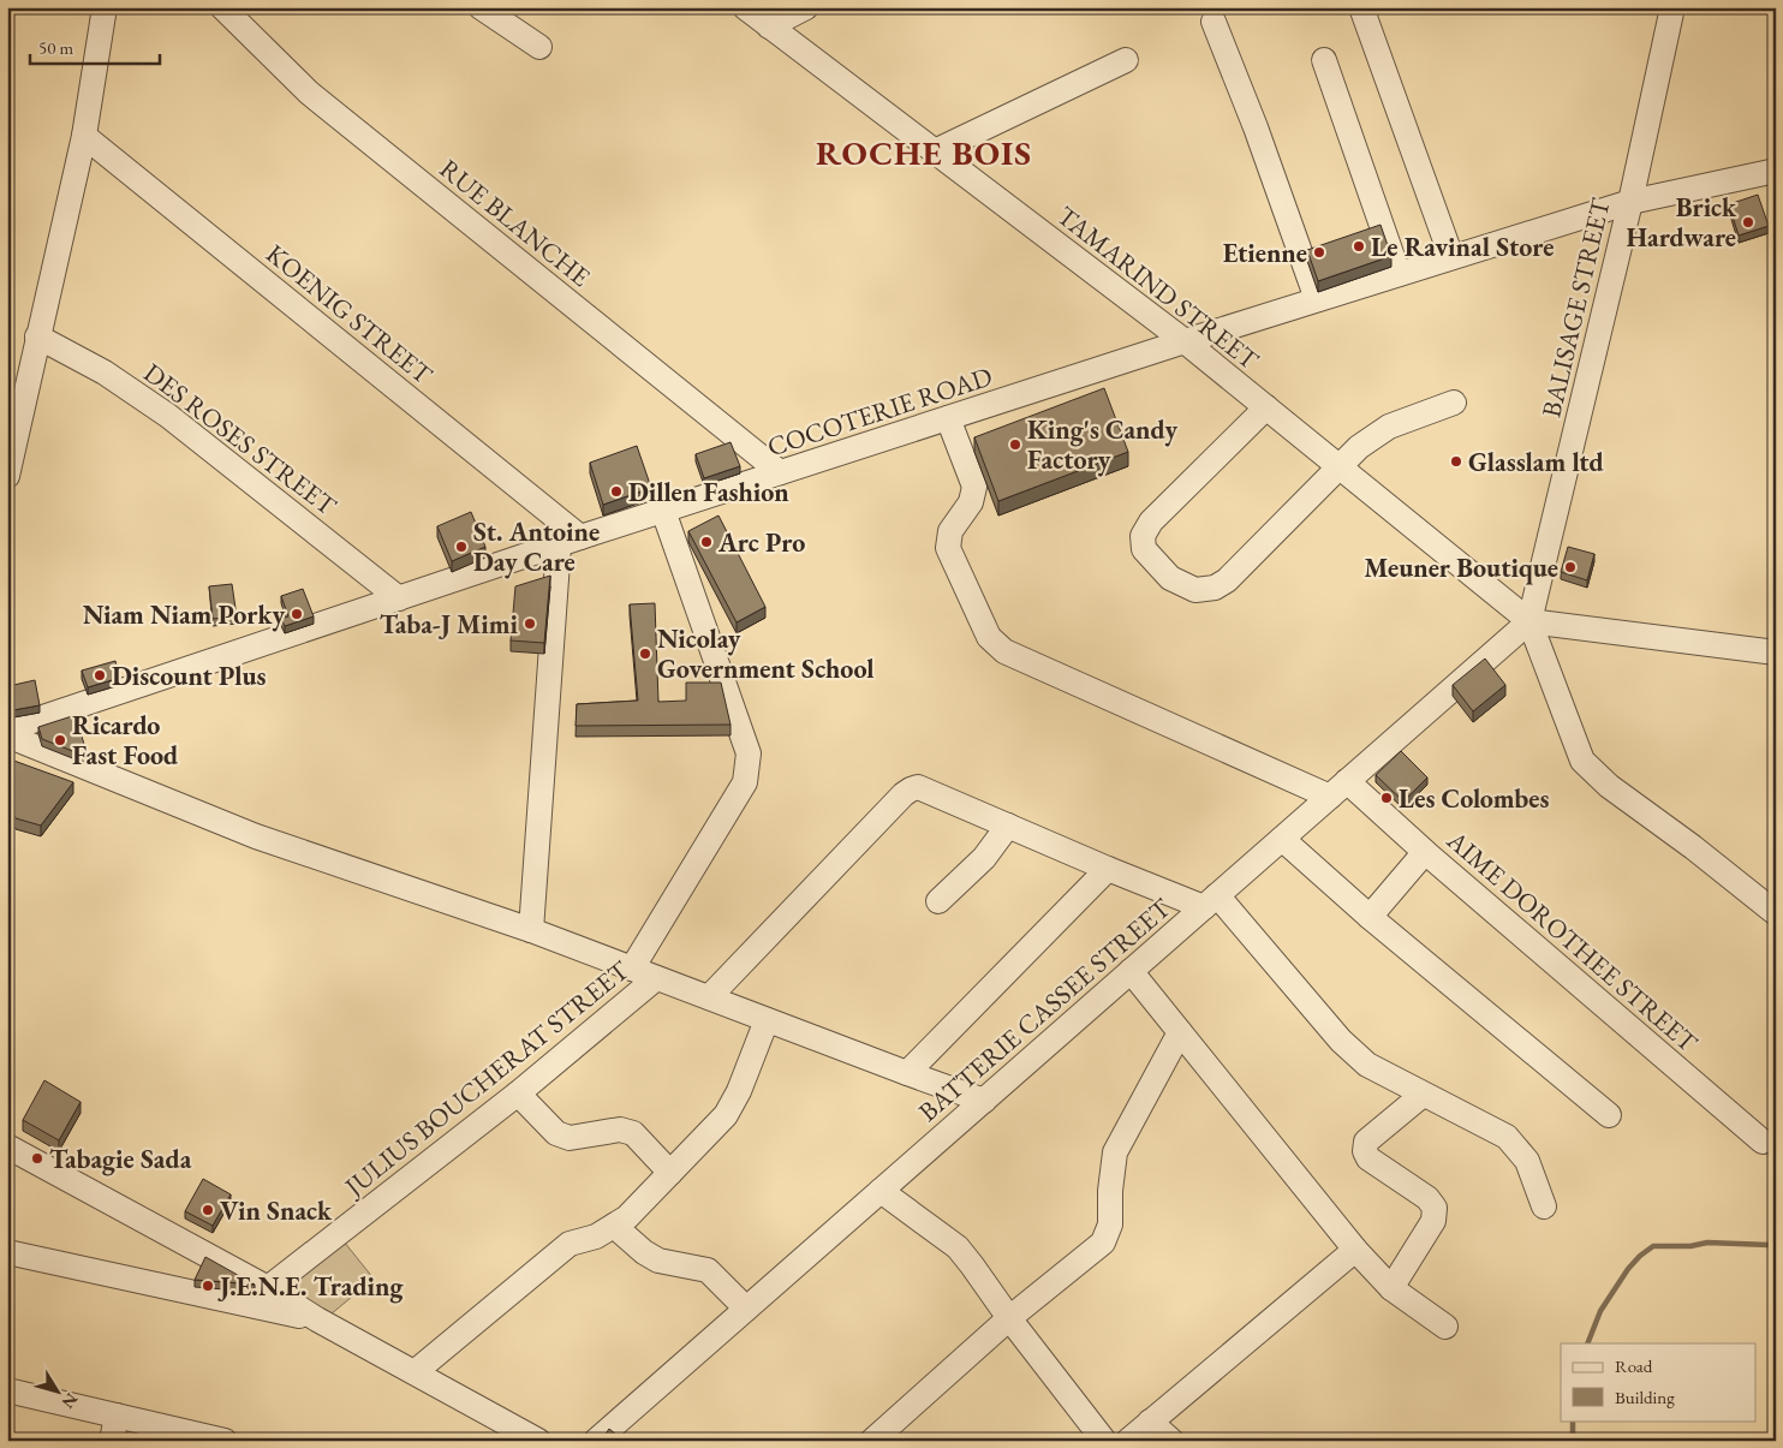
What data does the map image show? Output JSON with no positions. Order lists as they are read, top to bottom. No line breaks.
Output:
{"streets":{"street":["RUE BLANCHE","TAMARIND STREET","BALISAGE STREET","KOENIG STREET","COCOTERIE ROAD","DES ROSES STREET","AIME DOROTHEE STREET","BATTERIE CASSEE STREET","JULIUS BOUCHERAT STREET"]},"crossings":[["RUE BLANCHE","COCOTERIE ROAD"],["TAMARIND STREET","BALISAGE STREET"],["TAMARIND STREET","COCOTERIE ROAD"],["TAMARIND STREET","BATTERIE CASSEE STREET"],["BALISAGE STREET","COCOTERIE ROAD"],["BALISAGE STREET","BATTERIE CASSEE STREET"],["KOENIG STREET","COCOTERIE ROAD"],["COCOTERIE ROAD","DES ROSES STREET"],["COCOTERIE ROAD","AIME DOROTHEE STREET"],["AIME DOROTHEE STREET","BATTERIE CASSEE STREET"]],"districts":["ROCHE BOIS"],"places":["Brick Hardware","Le Ravinal Store","Etienne","King's Candy Factory","Glasslam ltd","Dillen Fashion","Arc Pro","St. Antoine Day Care","Meuner Boutique","Niam Niam Porky","Taba-J Mimi","Nicolay Government School","Discount Plus","Ricardo Fast Food","Les Colombes","Tabagie Sada","Vin Snack","J.E.N.E. Trading"],"legend":["Road","Building"],"scale_bar":"50 m","north":"bottom right"}
